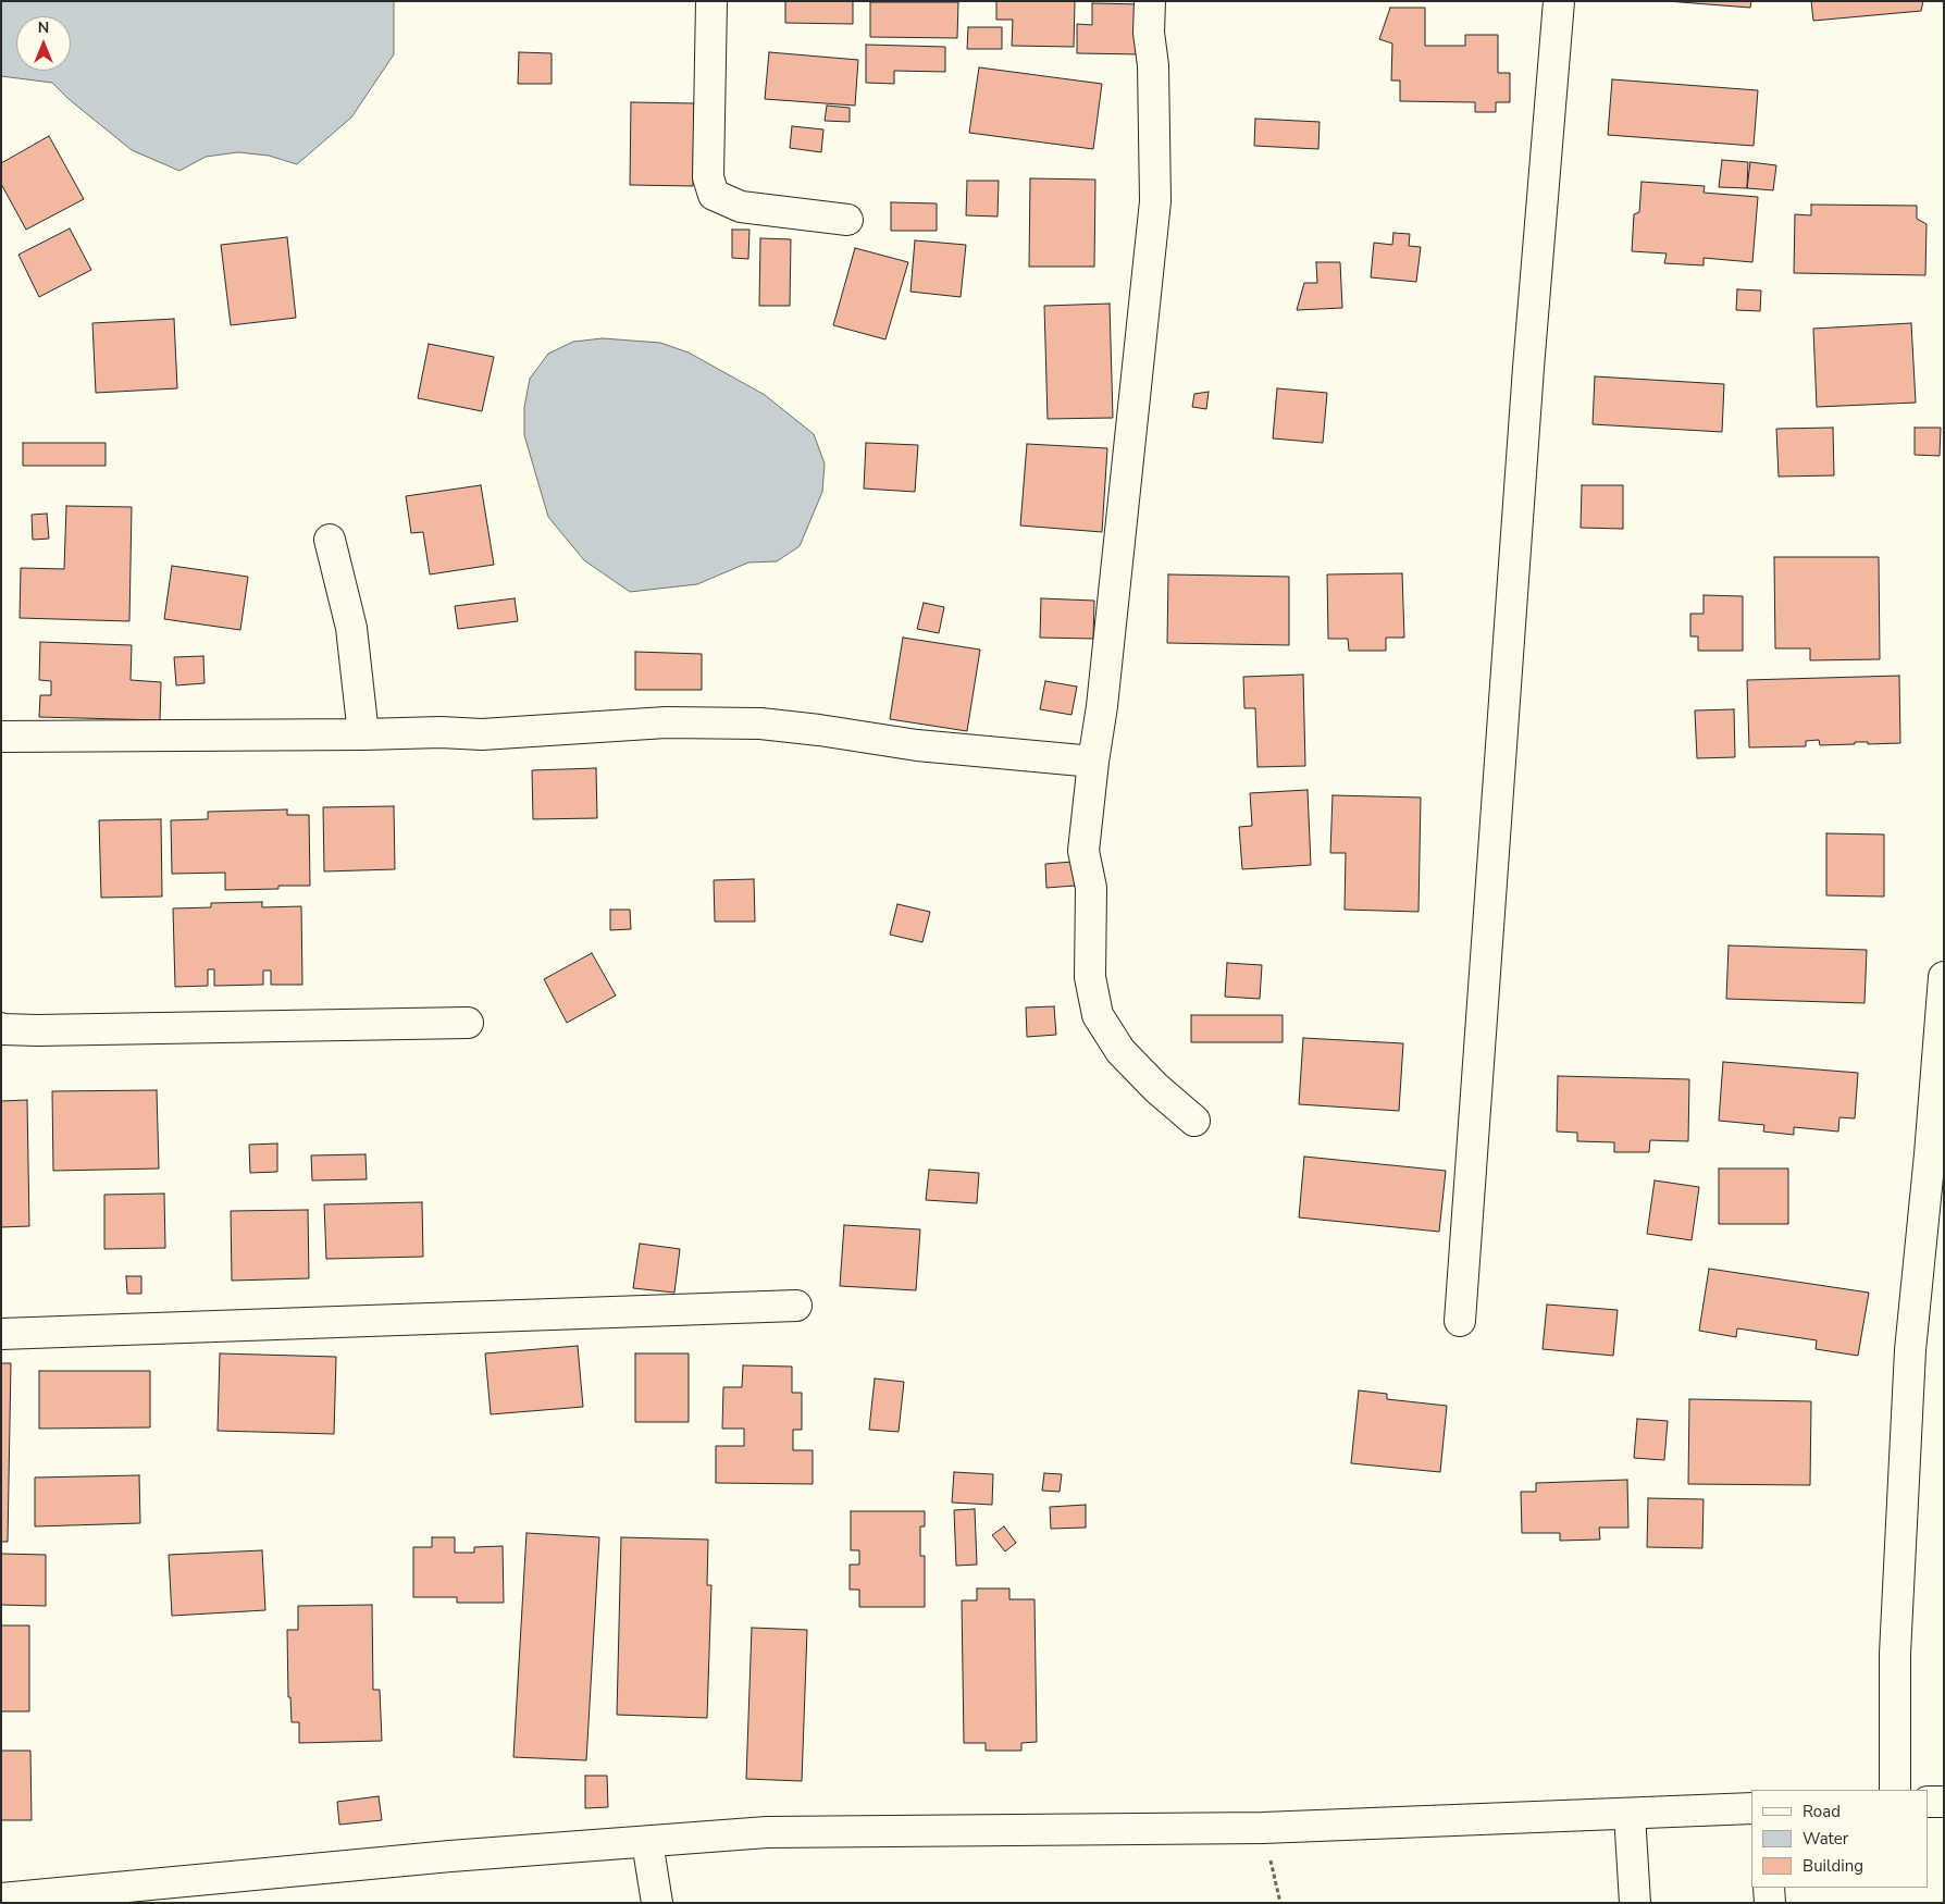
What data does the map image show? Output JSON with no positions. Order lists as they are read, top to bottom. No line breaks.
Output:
{"legend":["Road","Water","Building"],"north":"top"}
